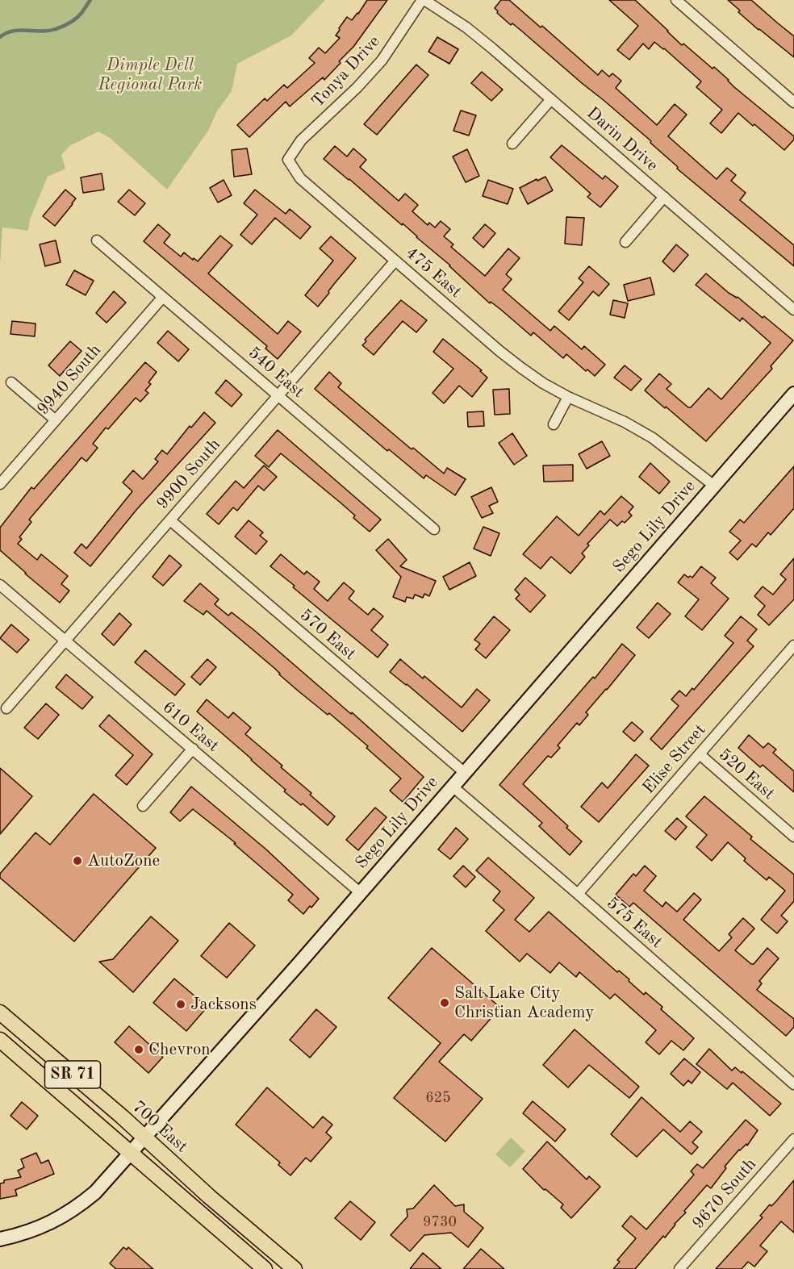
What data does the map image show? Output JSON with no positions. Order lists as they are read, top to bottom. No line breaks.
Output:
{"streets":{"main road":["Sego Lily Drive","SR 71","700 East"],"street":["Tonya Drive","Darin Drive","475 East","540 East","9940 South","9900 South","570 East","610 East","Elise Street","520 East","575 East","9670 South"]},"crossings":[["Tonya Drive","Darin Drive"],["Tonya Drive","475 East"],["475 East","9900 South"],["475 East","Sego Lily Drive"],["540 East","9940 South"],["540 East","9900 South"],["9900 South","570 East"],["9900 South","610 East"],["Sego Lily Drive","570 East"],["Sego Lily Drive","610 East"],["Sego Lily Drive","575 East"],["Sego Lily Drive","SR 71"],["Sego Lily Drive","700 East"],["Elise Street","520 East"],["Elise Street","575 East"]],"parks":["Dimple Dell Regional Park"],"places":["AutoZone","Salt Lake City Christian Academy","Jacksons","Chevron"],"house_numbers":["625","9730"]}
